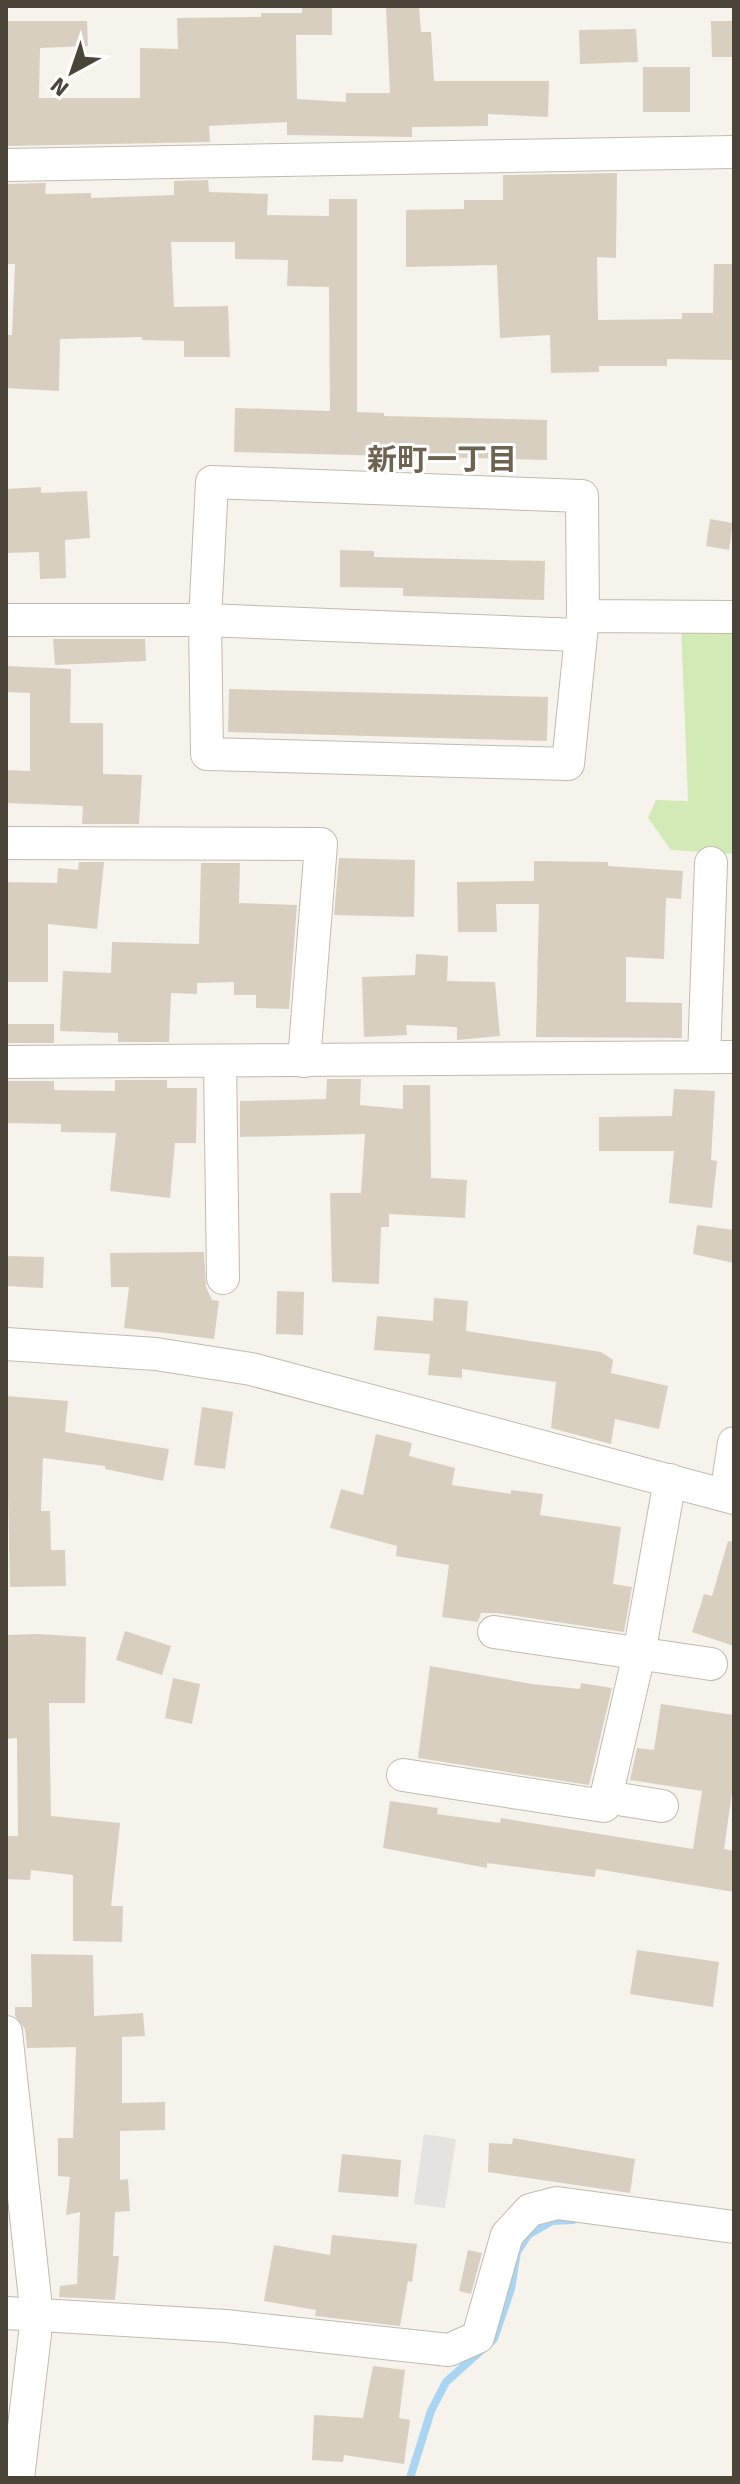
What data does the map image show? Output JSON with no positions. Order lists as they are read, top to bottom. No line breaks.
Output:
{"districts":["新町一丁目"],"north":"bottom left"}
